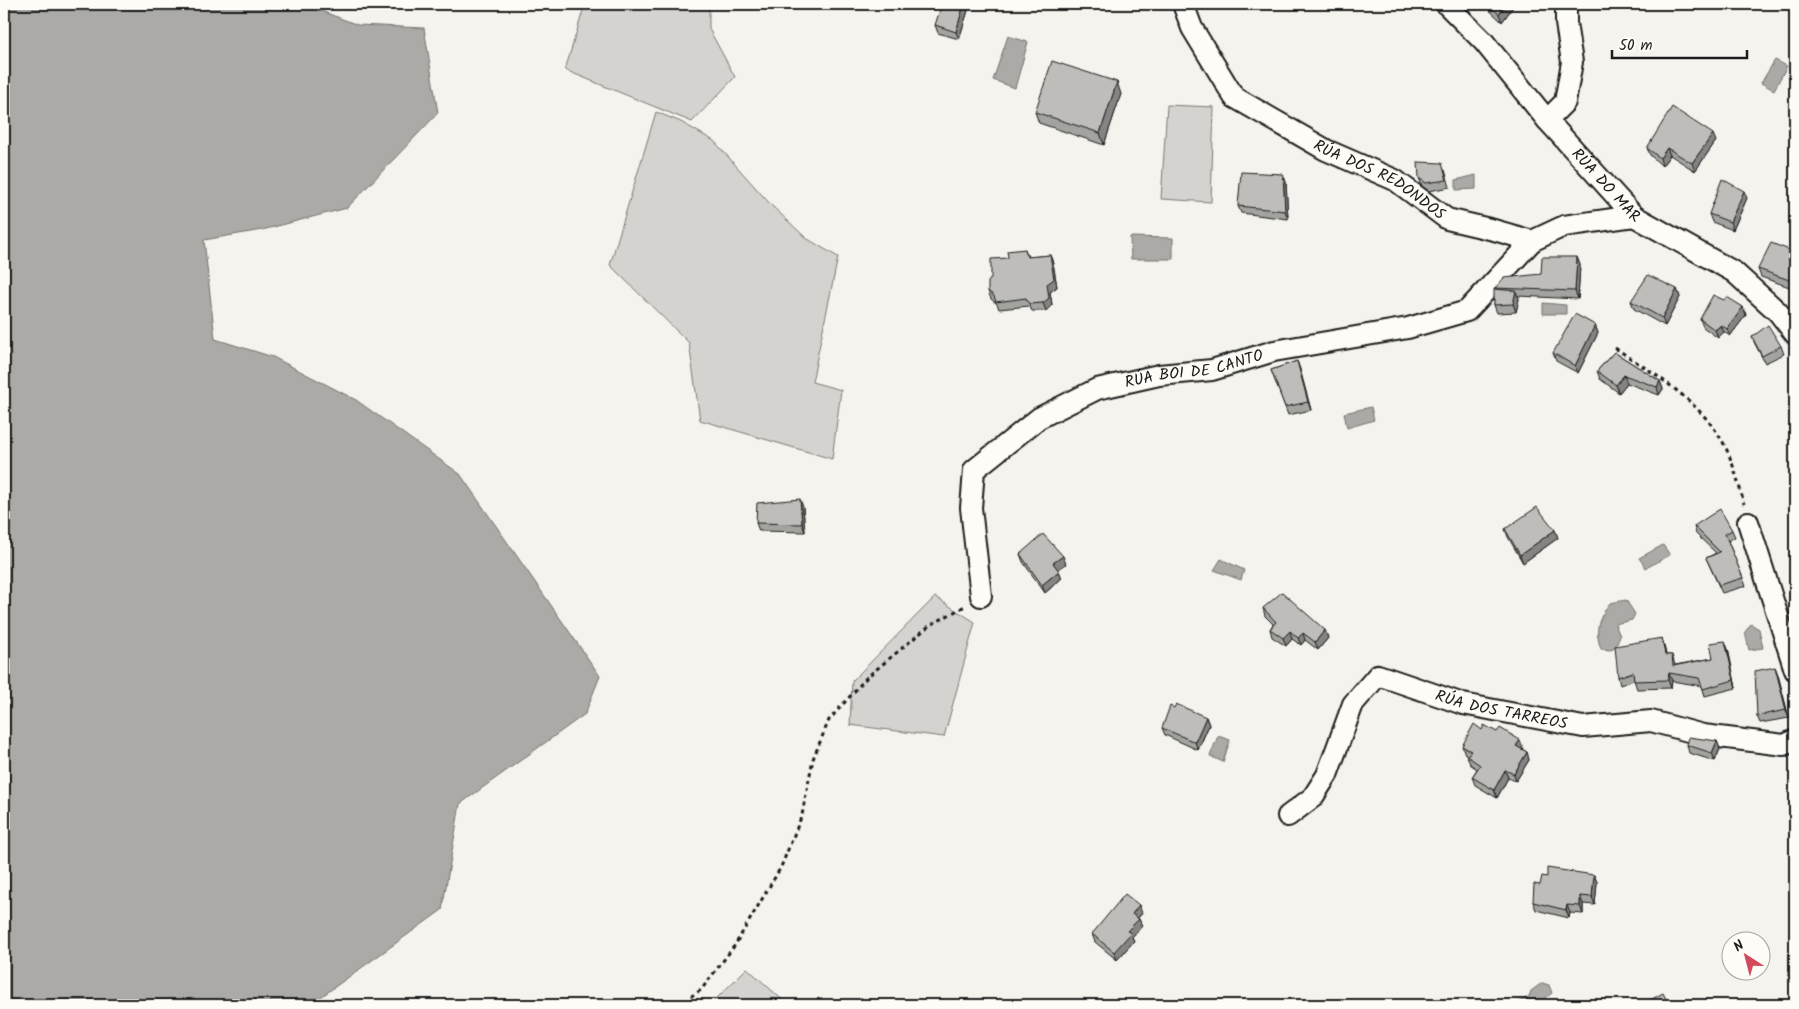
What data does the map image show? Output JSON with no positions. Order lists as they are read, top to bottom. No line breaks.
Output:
{"streets":{"street":["RÚA DOS REDONDOS","RÚA DO MAR","RÚA BOI DE CANTO","RÚA DOS TARREOS"]},"crossings":[["RÚA DOS REDONDOS","RÚA BOI DE CANTO"]],"scale_bar":"50 m","north":"top left"}
